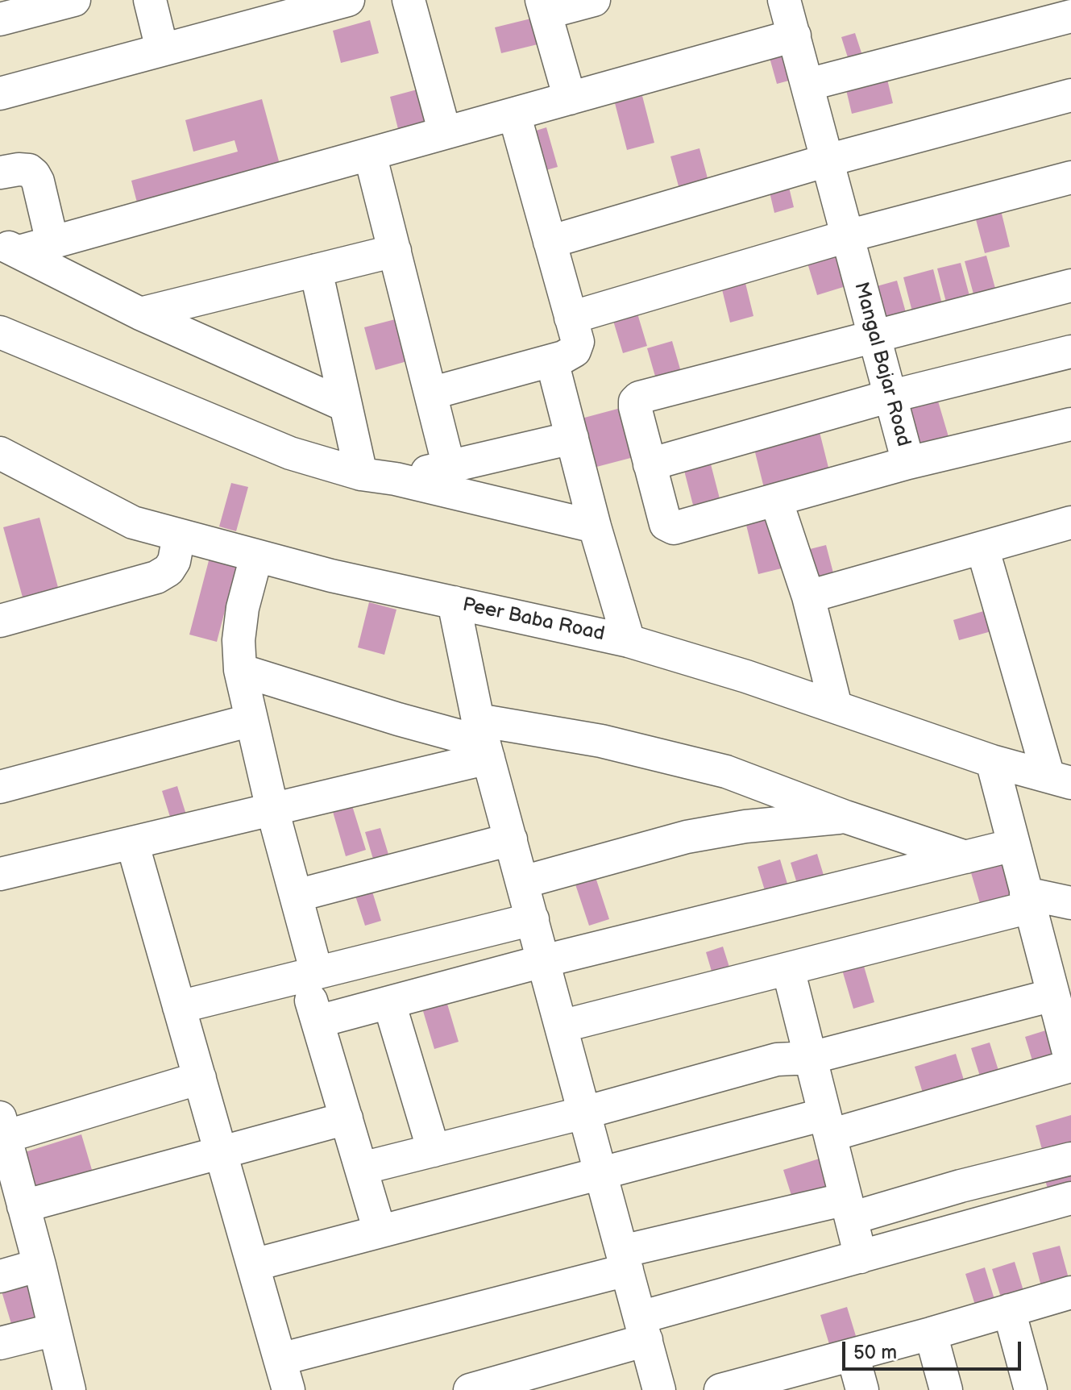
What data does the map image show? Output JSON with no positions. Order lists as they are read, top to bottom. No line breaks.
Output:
{"streets":{"street":["Mangal Bajar Road","Peer Baba Road"]},"scale_bar":"50 m"}
